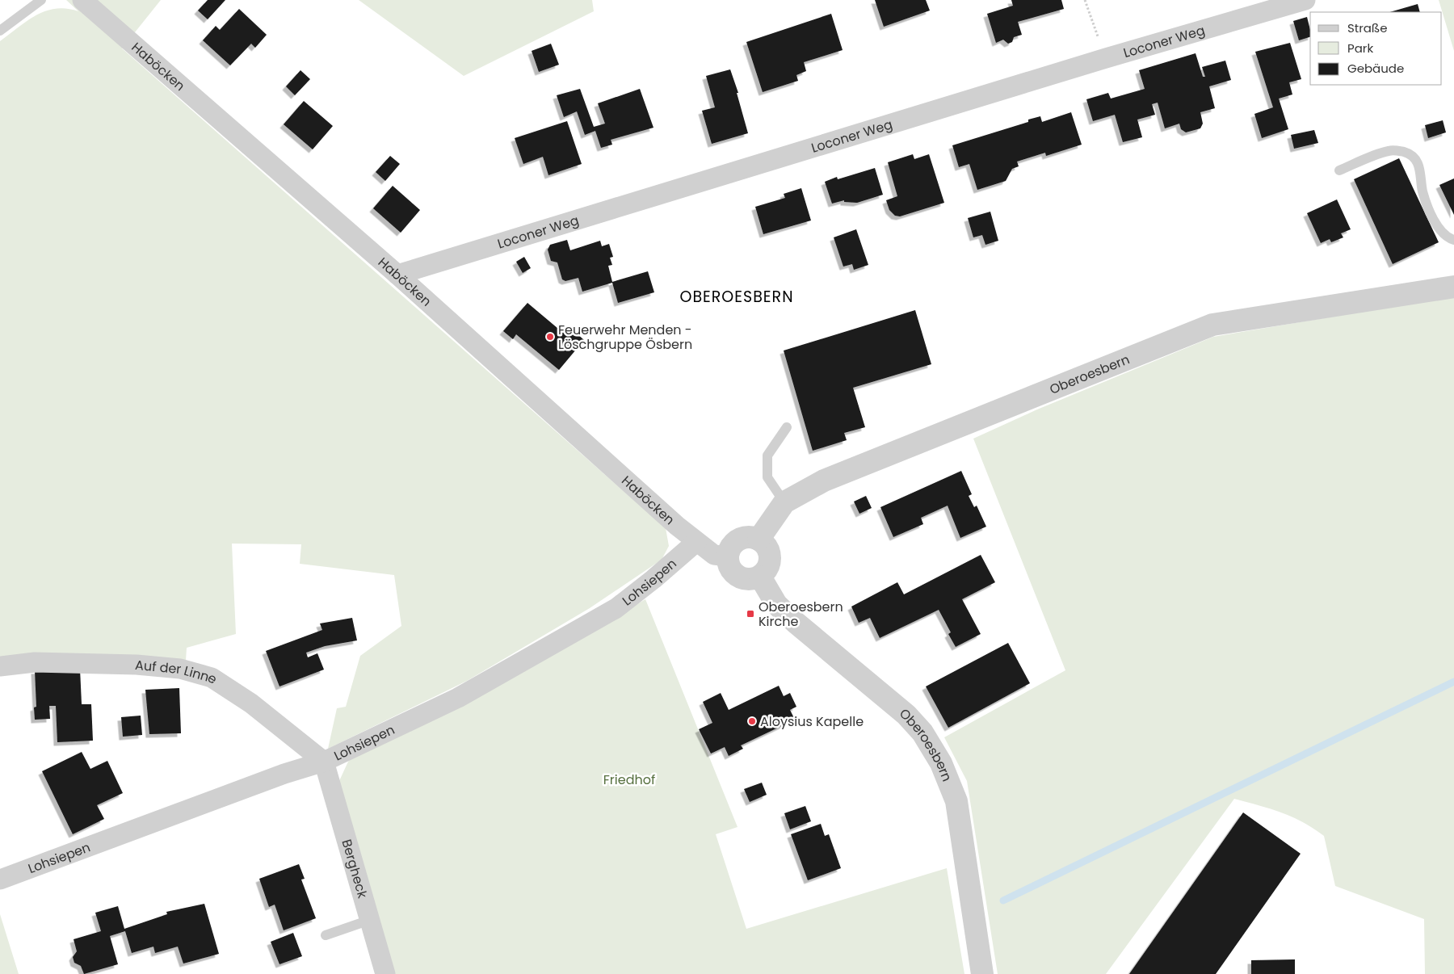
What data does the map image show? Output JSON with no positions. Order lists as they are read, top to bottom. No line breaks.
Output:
{"streets":{"street":["Loconer Weg","Haböcken","Oberoesbern","Lohsiepen","Auf der Linne","Bergheck"]},"crossings":[["Loconer Weg","Haböcken"],["Haböcken","Oberoesbern"],["Haböcken","Lohsiepen"],["Lohsiepen","Auf der Linne"],["Lohsiepen","Bergheck"],["Auf der Linne","Bergheck"]],"districts":["OBEROESBERN"],"parks":["Friedhof"],"places":{"other":["Feuerwehr Menden - Löschgruppe Ösbern","Aloysius Kapelle"],"transit":["Oberoesbern Kirche"]},"legend":["Straße","Park","Gebäude"]}
